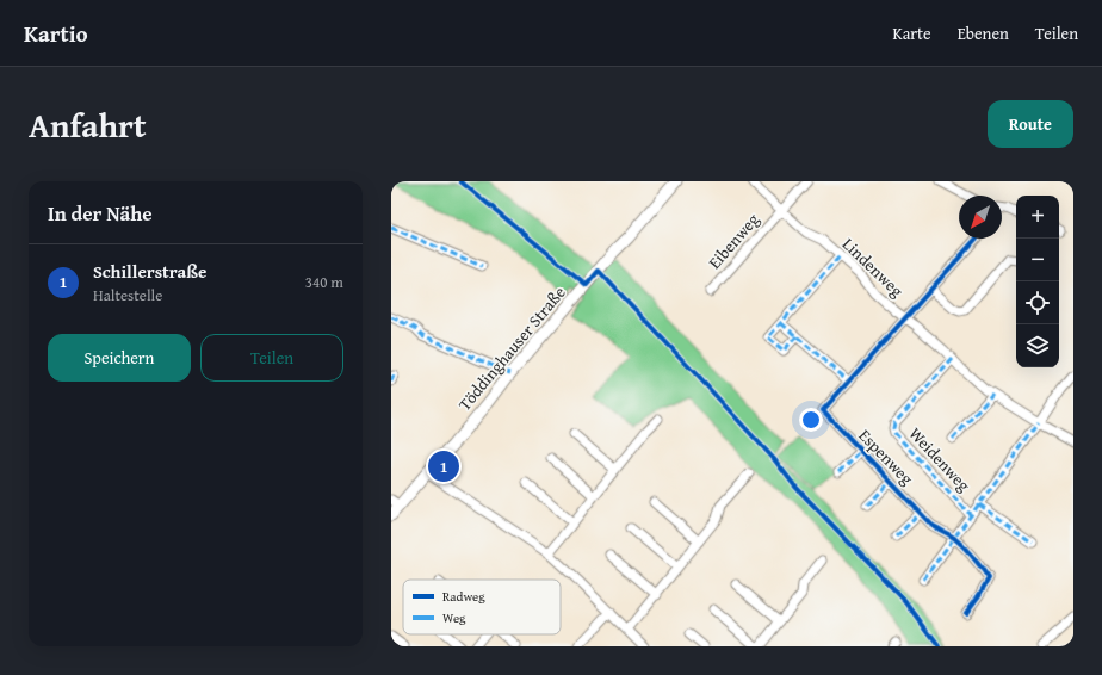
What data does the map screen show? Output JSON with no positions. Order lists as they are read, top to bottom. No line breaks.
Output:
{"streets":{"street":["Eibenweg","Lindenweg","Töddinghauser Straße","Espenweg","Weidenweg"]},"crossings":[["Eibenweg","Lindenweg"],["Lindenweg","Espenweg"],["Lindenweg","Weidenweg"]],"legend":["Radweg","Weg"],"north":"bottom left","page":{"header":"Kartio","nav":["Karte","Ebenen","Teilen"],"title":"Anfahrt","buttons":["Route",["Speichern","Teilen"]],"heading":"In der Nähe","map_buttons":["+","−"],"list":[{"mark":"1","name":"Schillerstraße","note":"Haltestelle","value":"340 m"}],"pins":"1"}}
